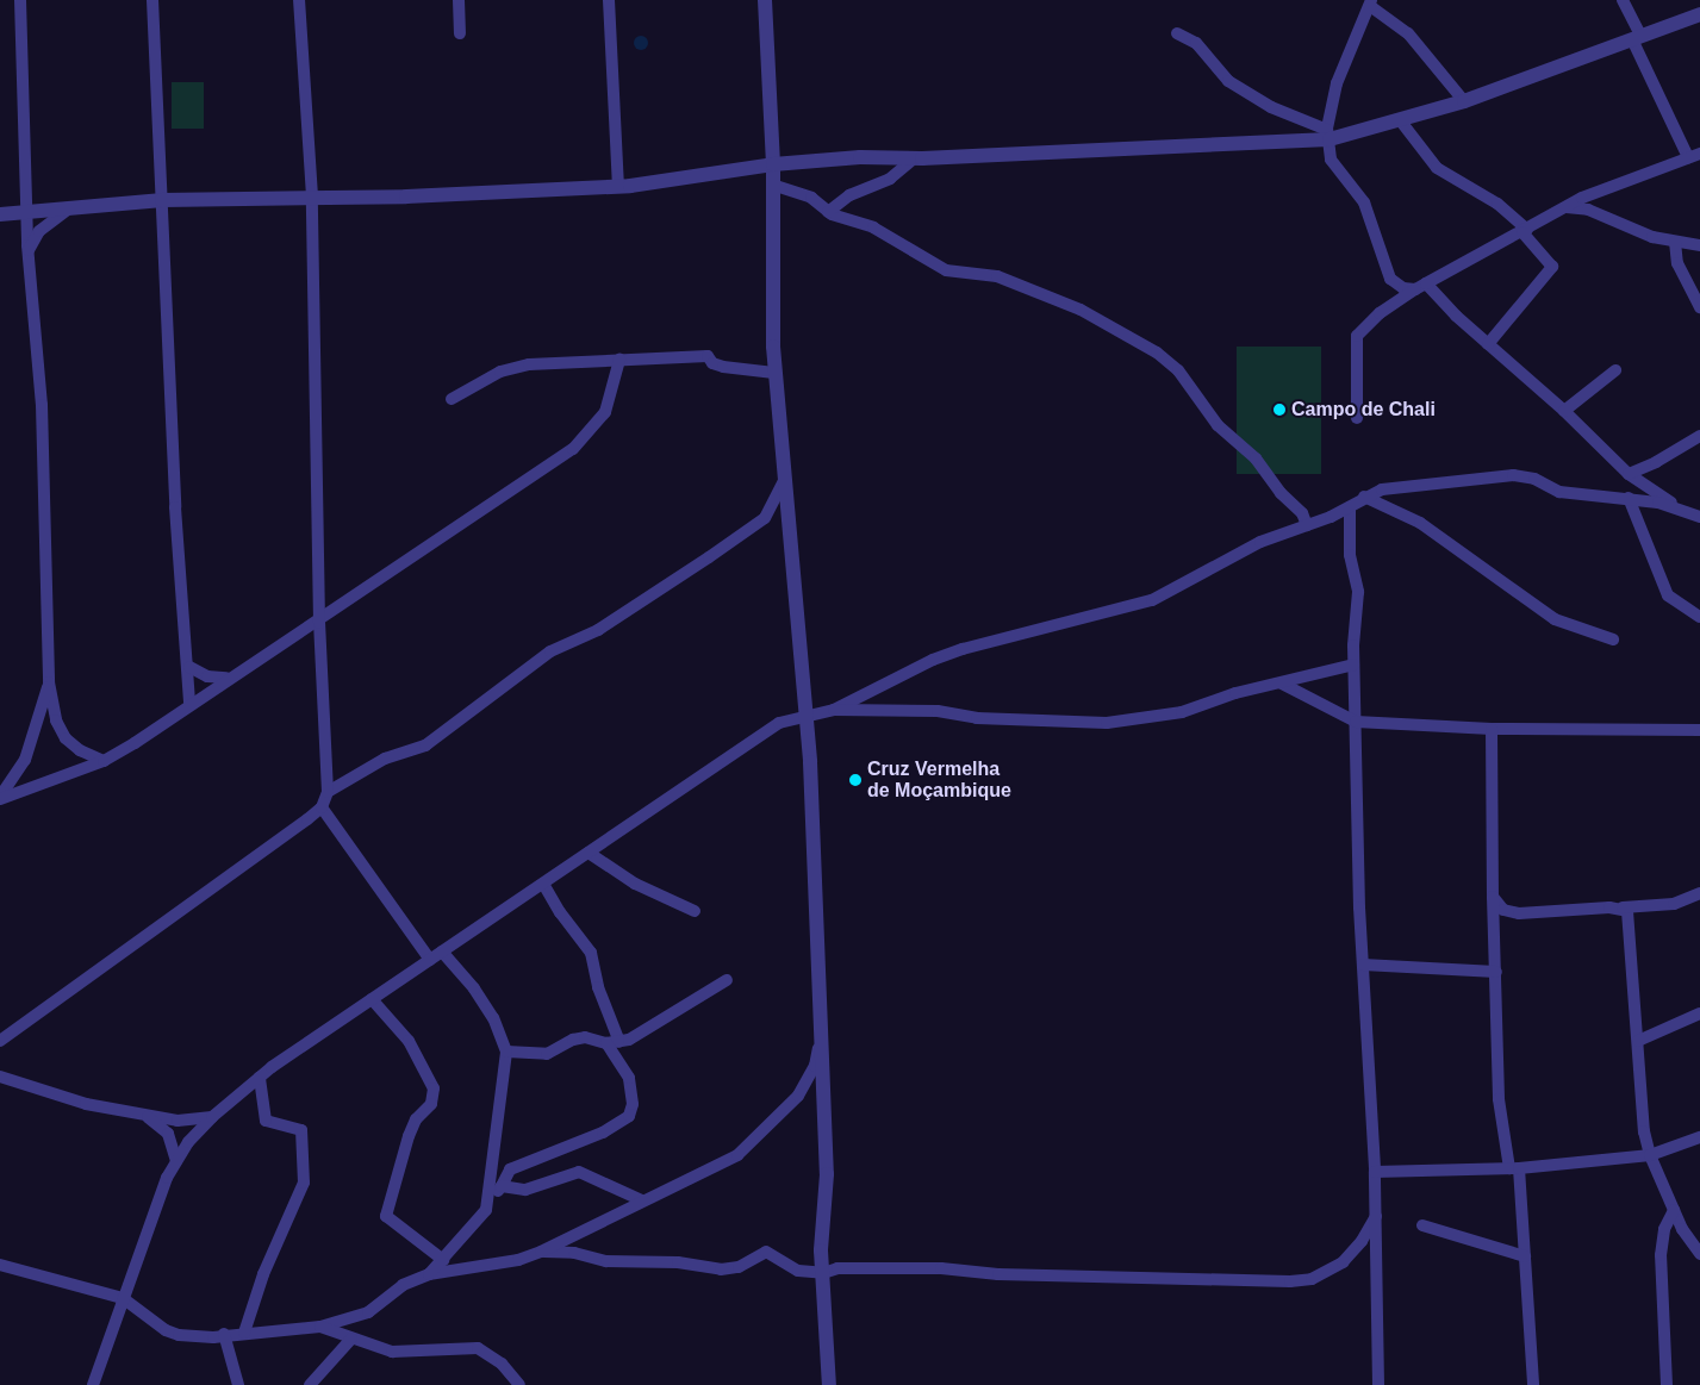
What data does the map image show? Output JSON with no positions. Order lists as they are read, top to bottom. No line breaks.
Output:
{"places":["Campo de Chali","Cruz Vermelha de Moçambique"]}
